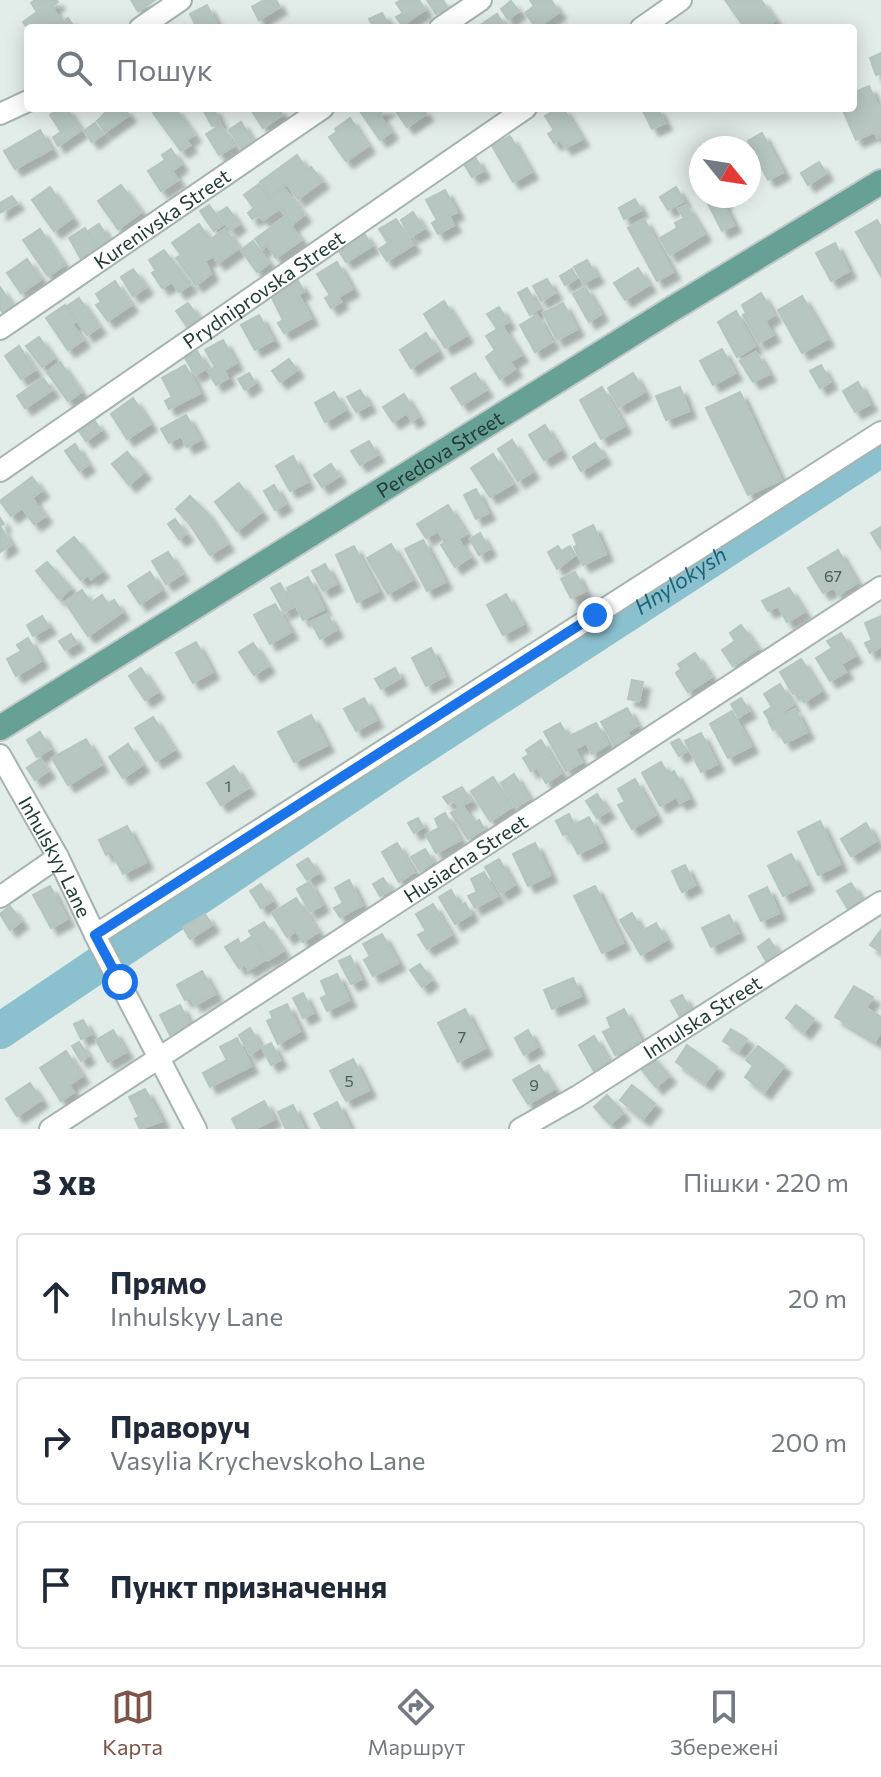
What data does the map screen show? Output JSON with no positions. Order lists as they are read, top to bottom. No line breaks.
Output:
{"streets":{"main road":["Peredova Street"],"street":["Kurenivska Street","Prydniprovska Street","Inhulskyy Lane","Husiacha Street","Inhulska Street"]},"crossings":[["Inhulskyy Lane","Husiacha Street"]],"water":["Hnylokysh"],"house_numbers":["67","1","7","5","9"],"north":"bottom right","page":{"search":"Пошук","heading":["3 хв","Пішки · 220 m"],"list":[["Прямо","Inhulskyy Lane","20 m"],["Праворуч","Vasylia Krychevskoho Lane","200 m"],"Пункт призначення"],"nav":["Карта","Маршрут","Збережені"]}}
